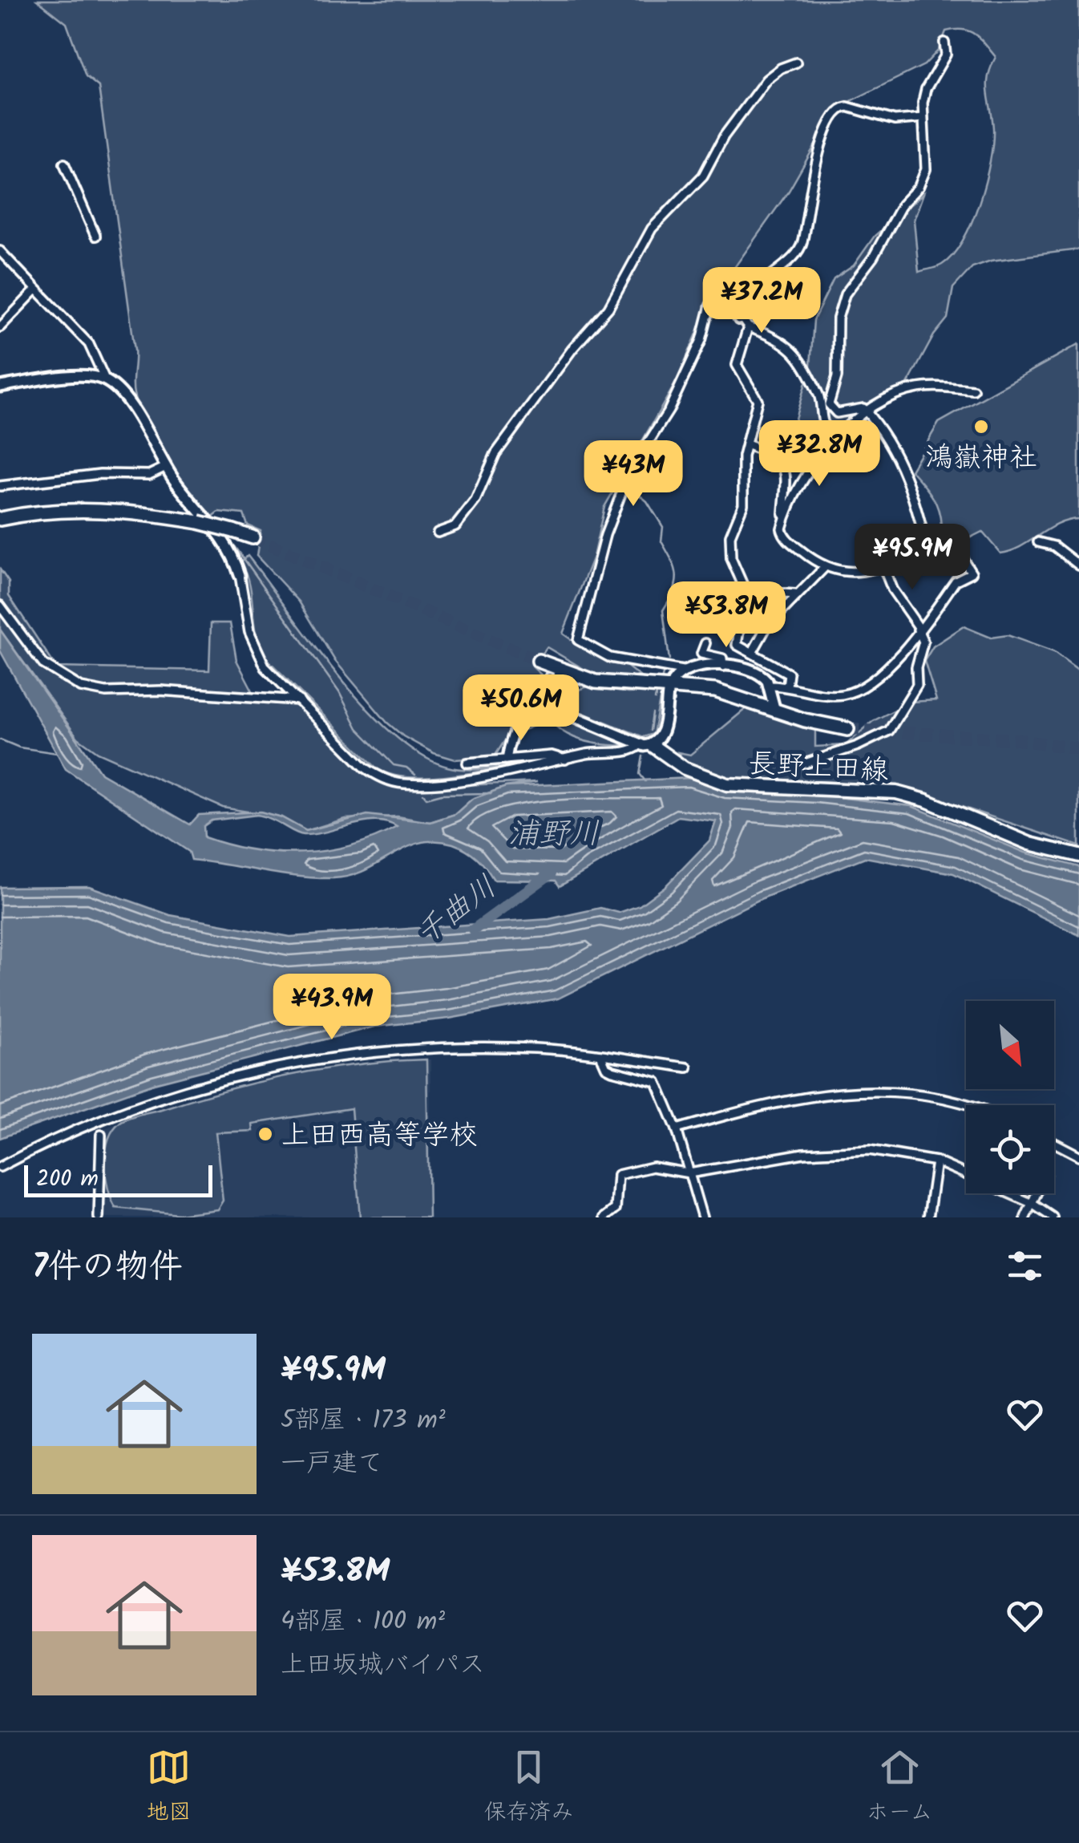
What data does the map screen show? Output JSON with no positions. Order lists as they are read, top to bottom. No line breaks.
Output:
{"streets":{"main road":["長野上田線"]},"water":["浦野川","千曲川"],"places":["鴻嶽神社","上田西高等学校"],"scale_bar":"200 m","north":"bottom right","page":{"price":["¥37.2M","¥32.8M","¥43M","¥95.9M","¥53.8M","¥50.6M","¥43.9M"],"scale":"200 m","heading":"7件の物件","list":[{"name":"¥95.9M","note":"5部屋 · 173 m² · 一戸建て"},{"name":"¥53.8M","note":"4部屋 · 100 m² · 上田坂城バイパス"}],"tabs":["地図","保存済み","ホーム"]}}
